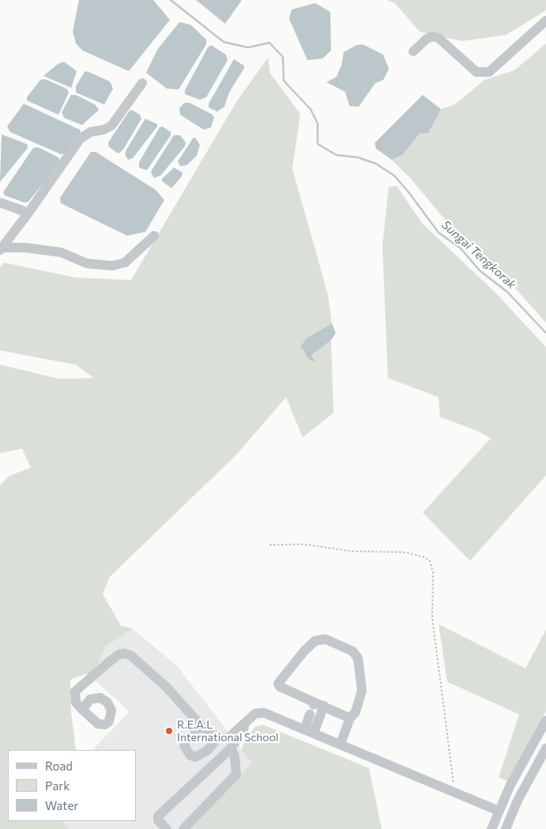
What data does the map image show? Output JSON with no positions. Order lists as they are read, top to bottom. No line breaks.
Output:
{"water":["Sungai Tengkorak"],"places":["R.E.A.L International School"],"legend":["Road","Park","Water"]}
